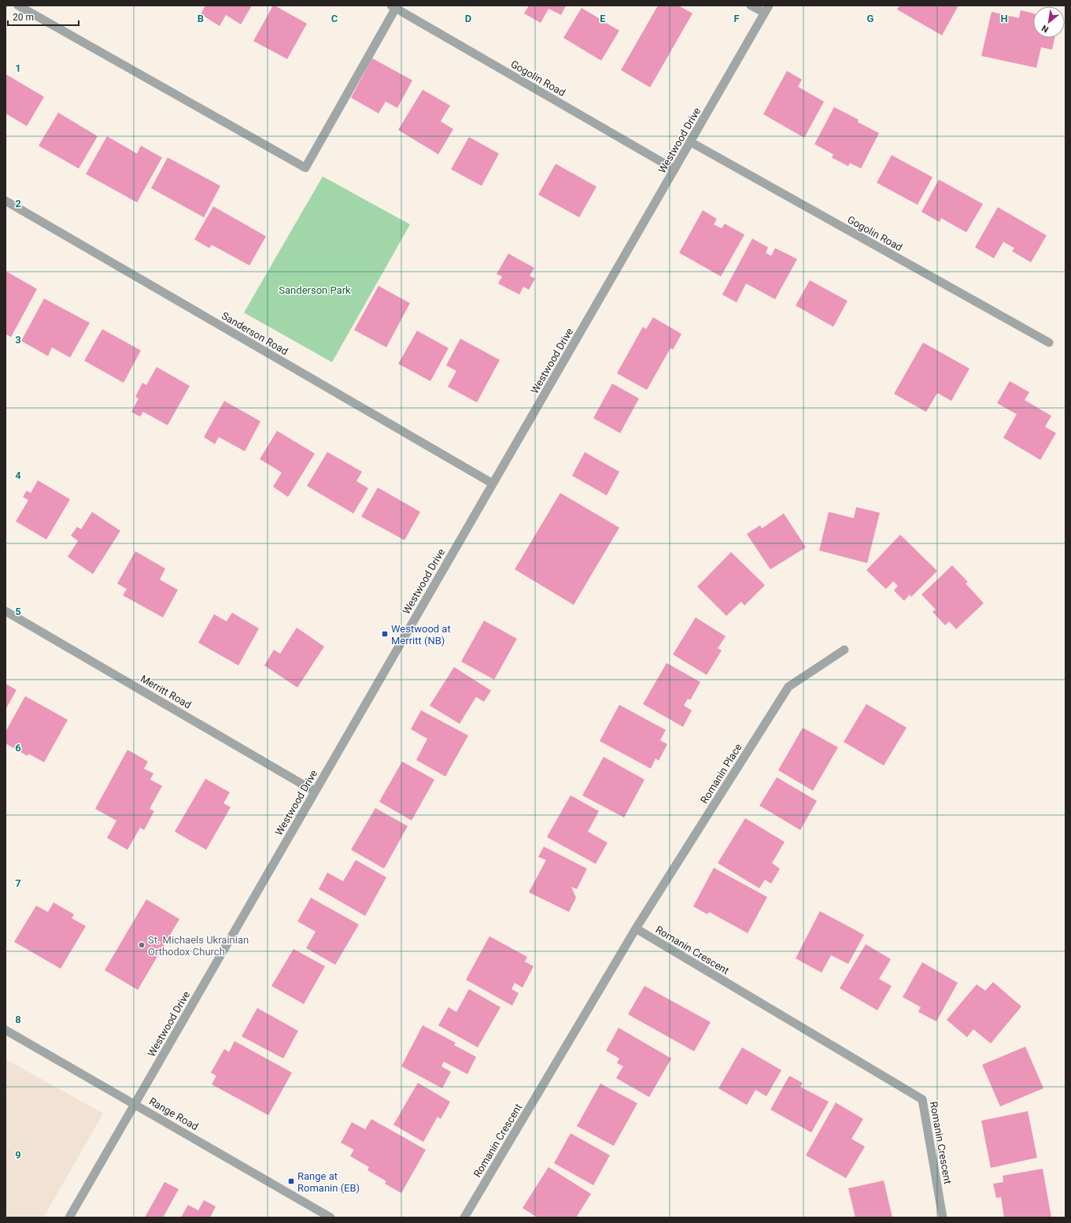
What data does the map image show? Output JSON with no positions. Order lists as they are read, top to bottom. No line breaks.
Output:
{"streets":{"street":["Gogolin Road","Westwood Drive","Sanderson Road","Merritt Road","Romanin Place","Romanin Crescent","Range Road"]},"crossings":[["Gogolin Road","Westwood Drive"],["Westwood Drive","Sanderson Road"],["Westwood Drive","Merritt Road"],["Westwood Drive","Range Road"],["Romanin Place","Romanin Crescent"]],"parks":["Sanderson Park"],"places":{"transit":["Westwood at Merritt (NB)","Range at Romanin (EB)"],"other":["St. Michaels Ukrainian Orthodox Church"]},"scale_bar":"20 m","north":"bottom left","grid":{"columns":["B","C","D","E","F","G","H"],"rows":["1","2","3","4","5","6","7","8","9"]}}
